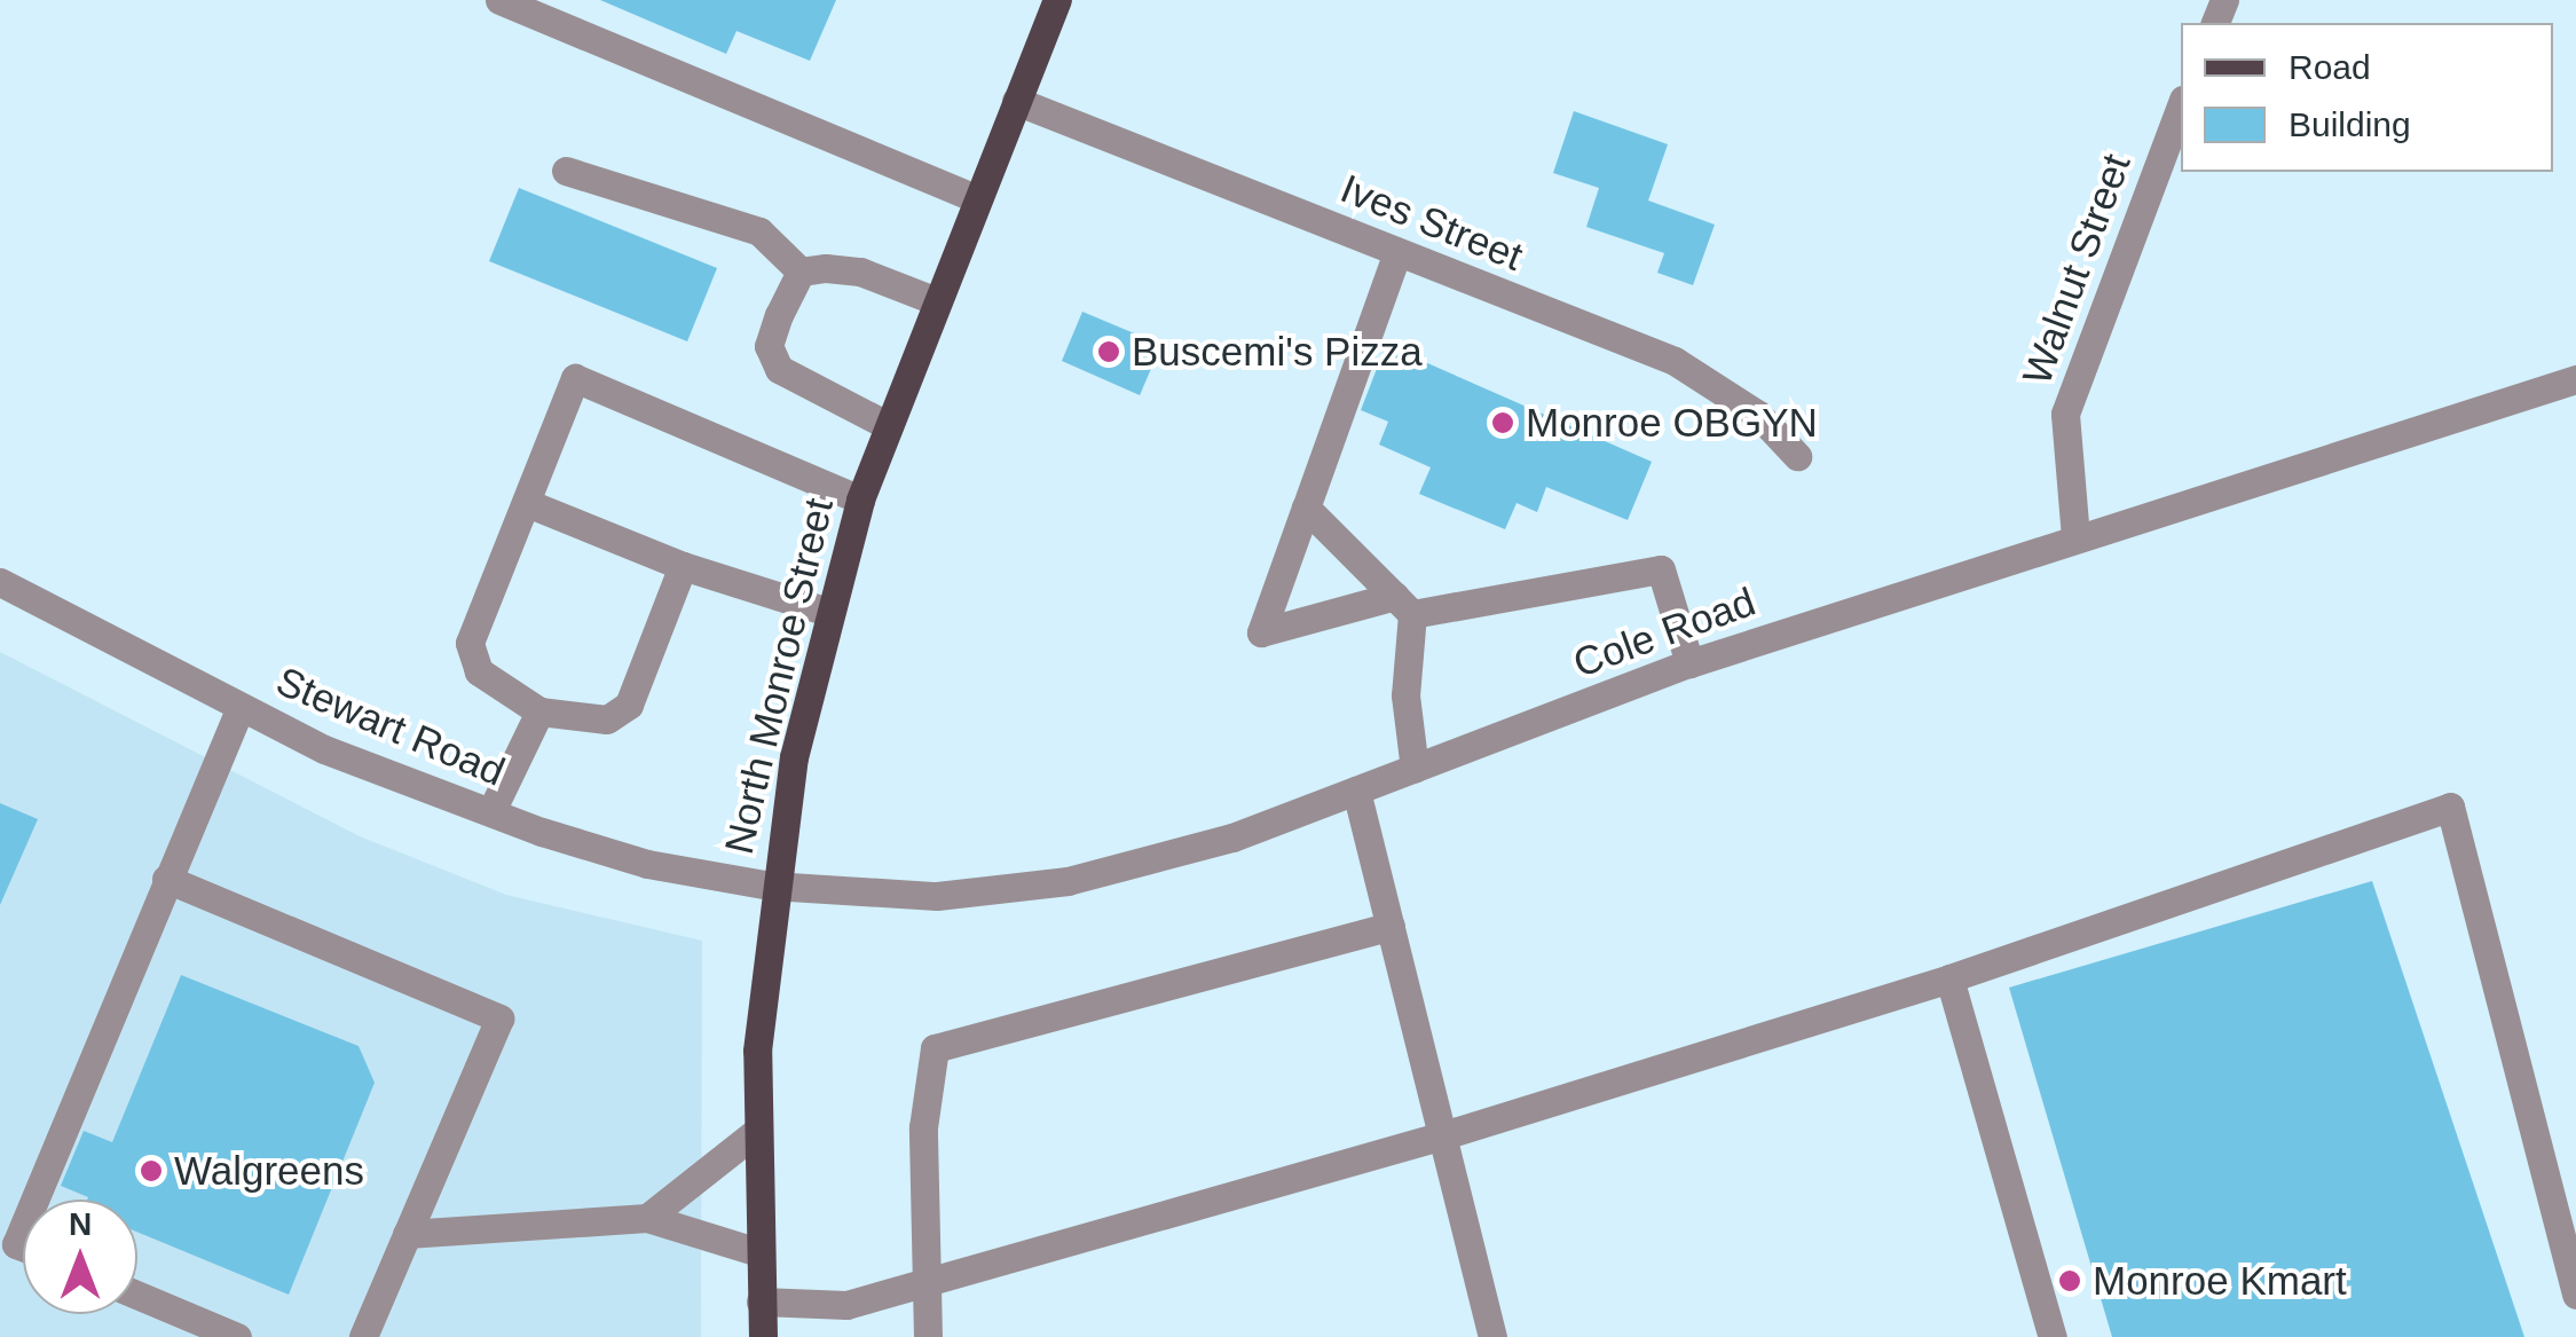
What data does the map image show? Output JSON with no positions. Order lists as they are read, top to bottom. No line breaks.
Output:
{"streets":{"main road":["North Monroe Street"],"street":["Ives Street","Walnut Street","Cole Road","Stewart Road"]},"crossings":[["Ives Street","North Monroe Street"],["Walnut Street","Cole Road"],["Cole Road","North Monroe Street"],["Cole Road","Stewart Road"],["North Monroe Street","Stewart Road"]],"places":["Buscemi's Pizza","Monroe OBGYN","Walgreens","Monroe Kmart"],"legend":["Road","Building"],"north":"top"}
